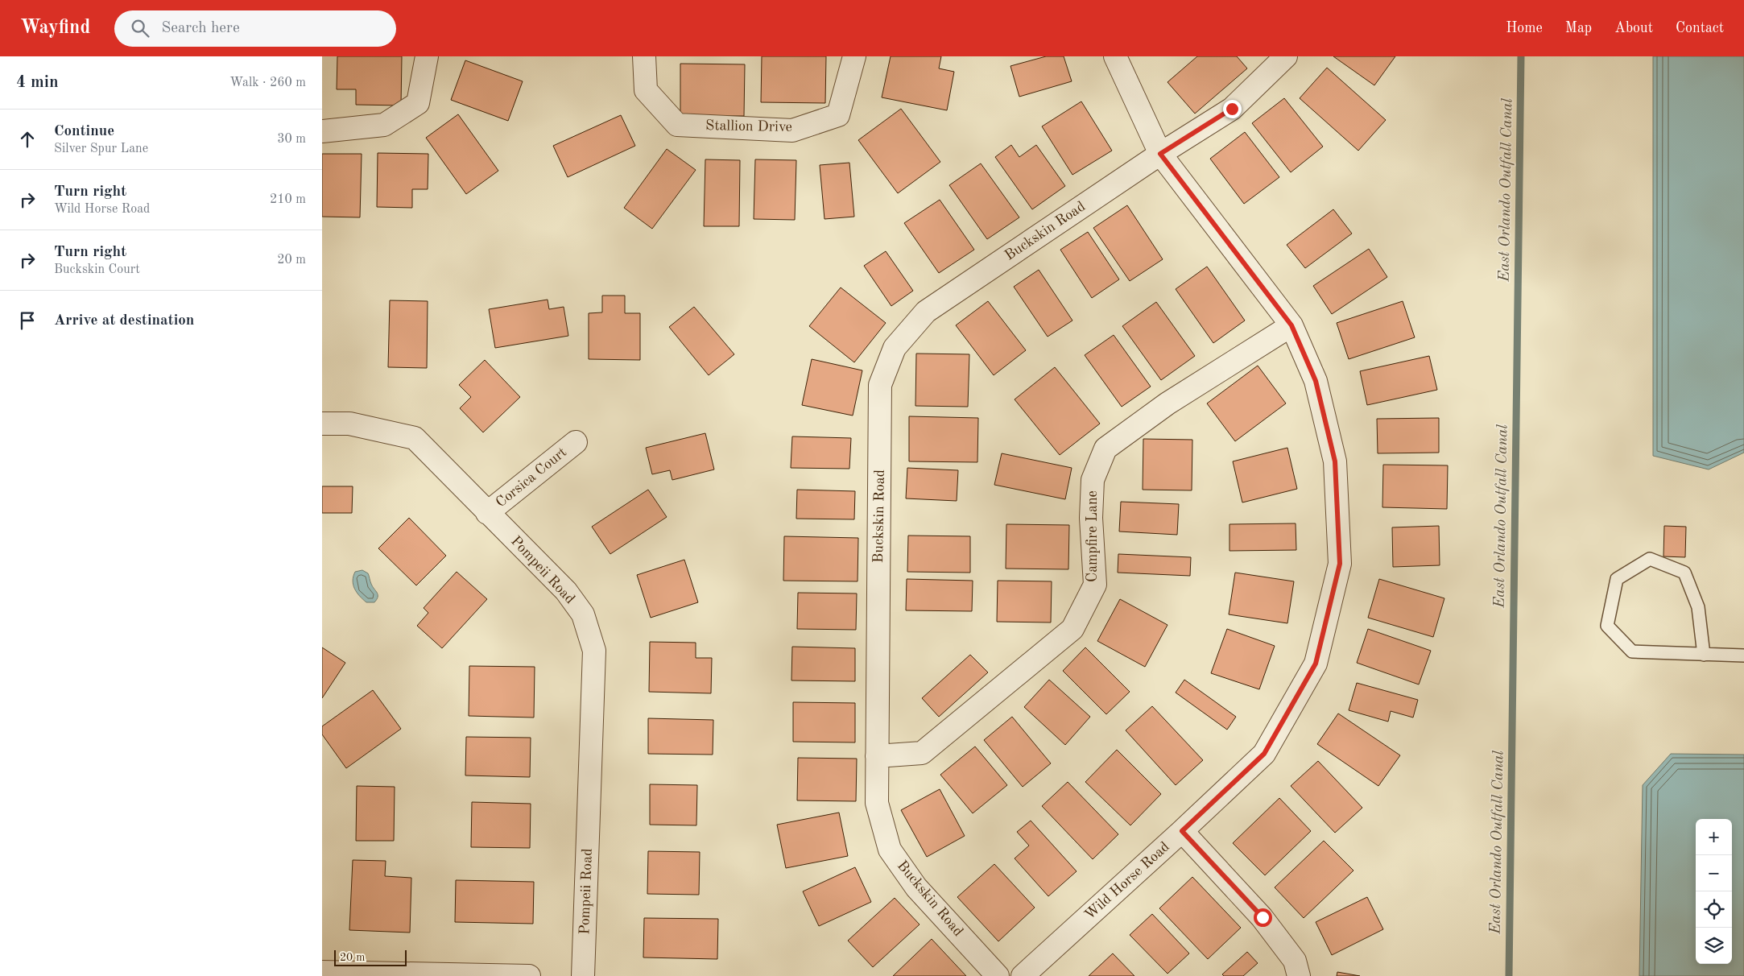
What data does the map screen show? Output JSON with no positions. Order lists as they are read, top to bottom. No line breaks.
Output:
{"streets":{"street":["Stallion Drive","Buckskin Road","Corsica Court","Campfire Lane","Pompeii Road","Wild Horse Road"]},"crossings":[["Buckskin Road","Campfire Lane"],["Buckskin Road","Wild Horse Road"],["Corsica Court","Pompeii Road"],["Campfire Lane","Wild Horse Road"]],"water":["East Orlando Outfall Canal"],"scale_bar":"20 m","page":{"header":"Wayfind","search":"Search here","nav":["Home","Map","About","Contact"],"heading":["4 min","Walk · 260 m"],"list":[["Continue","Silver Spur Lane","30 m"],["Turn right","Wild Horse Road","210 m"],["Turn right","Buckskin Court","20 m"],"Arrive at destination"],"map_buttons":["+","−"],"scale":"20 m"}}
